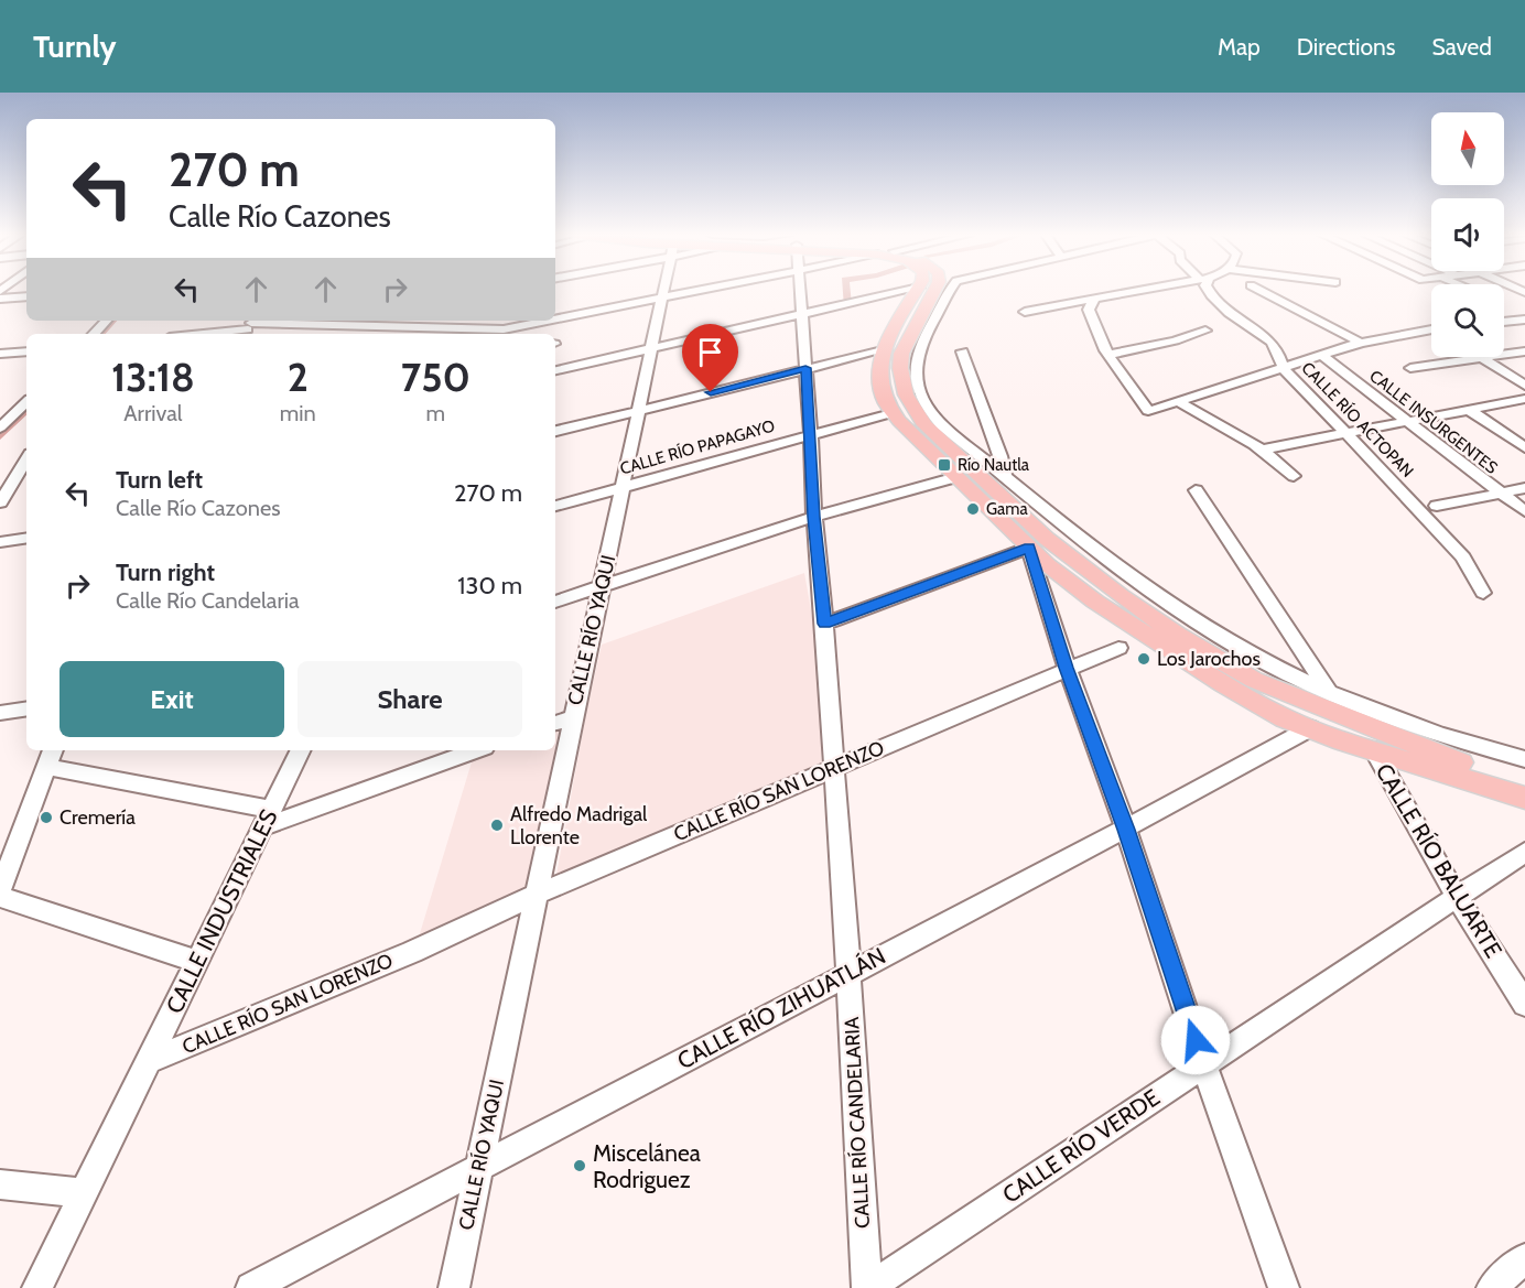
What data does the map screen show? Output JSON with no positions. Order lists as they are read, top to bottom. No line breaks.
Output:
{"streets":{"street":["CALLE RÍO ACTOPAN","CALLE INSURGENTES","CALLE RÍO PAPAGAYO","CALLE RÍO YAQUI","CALLE RÍO SAN LORENZO","CALLE RÍO BALUARTE","CALLE INDUSTRIALES","CALLE RÍO ZIHUATLÁN","CALLE RÍO CANDELARIA","CALLE RÍO VERDE"]},"crossings":[["CALLE RÍO PAPAGAYO","CALLE RÍO YAQUI"],["CALLE RÍO PAPAGAYO","CALLE RÍO CANDELARIA"],["CALLE RÍO YAQUI","CALLE RÍO SAN LORENZO"],["CALLE RÍO YAQUI","CALLE RÍO ZIHUATLÁN"],["CALLE RÍO SAN LORENZO","CALLE INDUSTRIALES"],["CALLE RÍO SAN LORENZO","CALLE RÍO CANDELARIA"],["CALLE RÍO BALUARTE","CALLE RÍO VERDE"],["CALLE RÍO ZIHUATLÁN","CALLE RÍO CANDELARIA"],["CALLE RÍO CANDELARIA","CALLE RÍO VERDE"]],"places":{"transit":["Río Nautla"],"other":["Gama","Los Jarochos","Cremería","Alfredo Madrigal Llorente","Miscelánea Rodriguez"]},"north":"top","page":{"header":"Turnly","nav":["Map","Directions","Saved"],"turn":["270 m","Calle Río Cazones"],"eta":["13:18","Arrival","2","min","750","m"],"list":[{"name":"Turn left","note":"Calle Río Cazones","value":"270 m"},{"name":"Turn right","note":"Calle Río Candelaria","value":"130 m"}],"buttons":["Exit","Share"]}}
